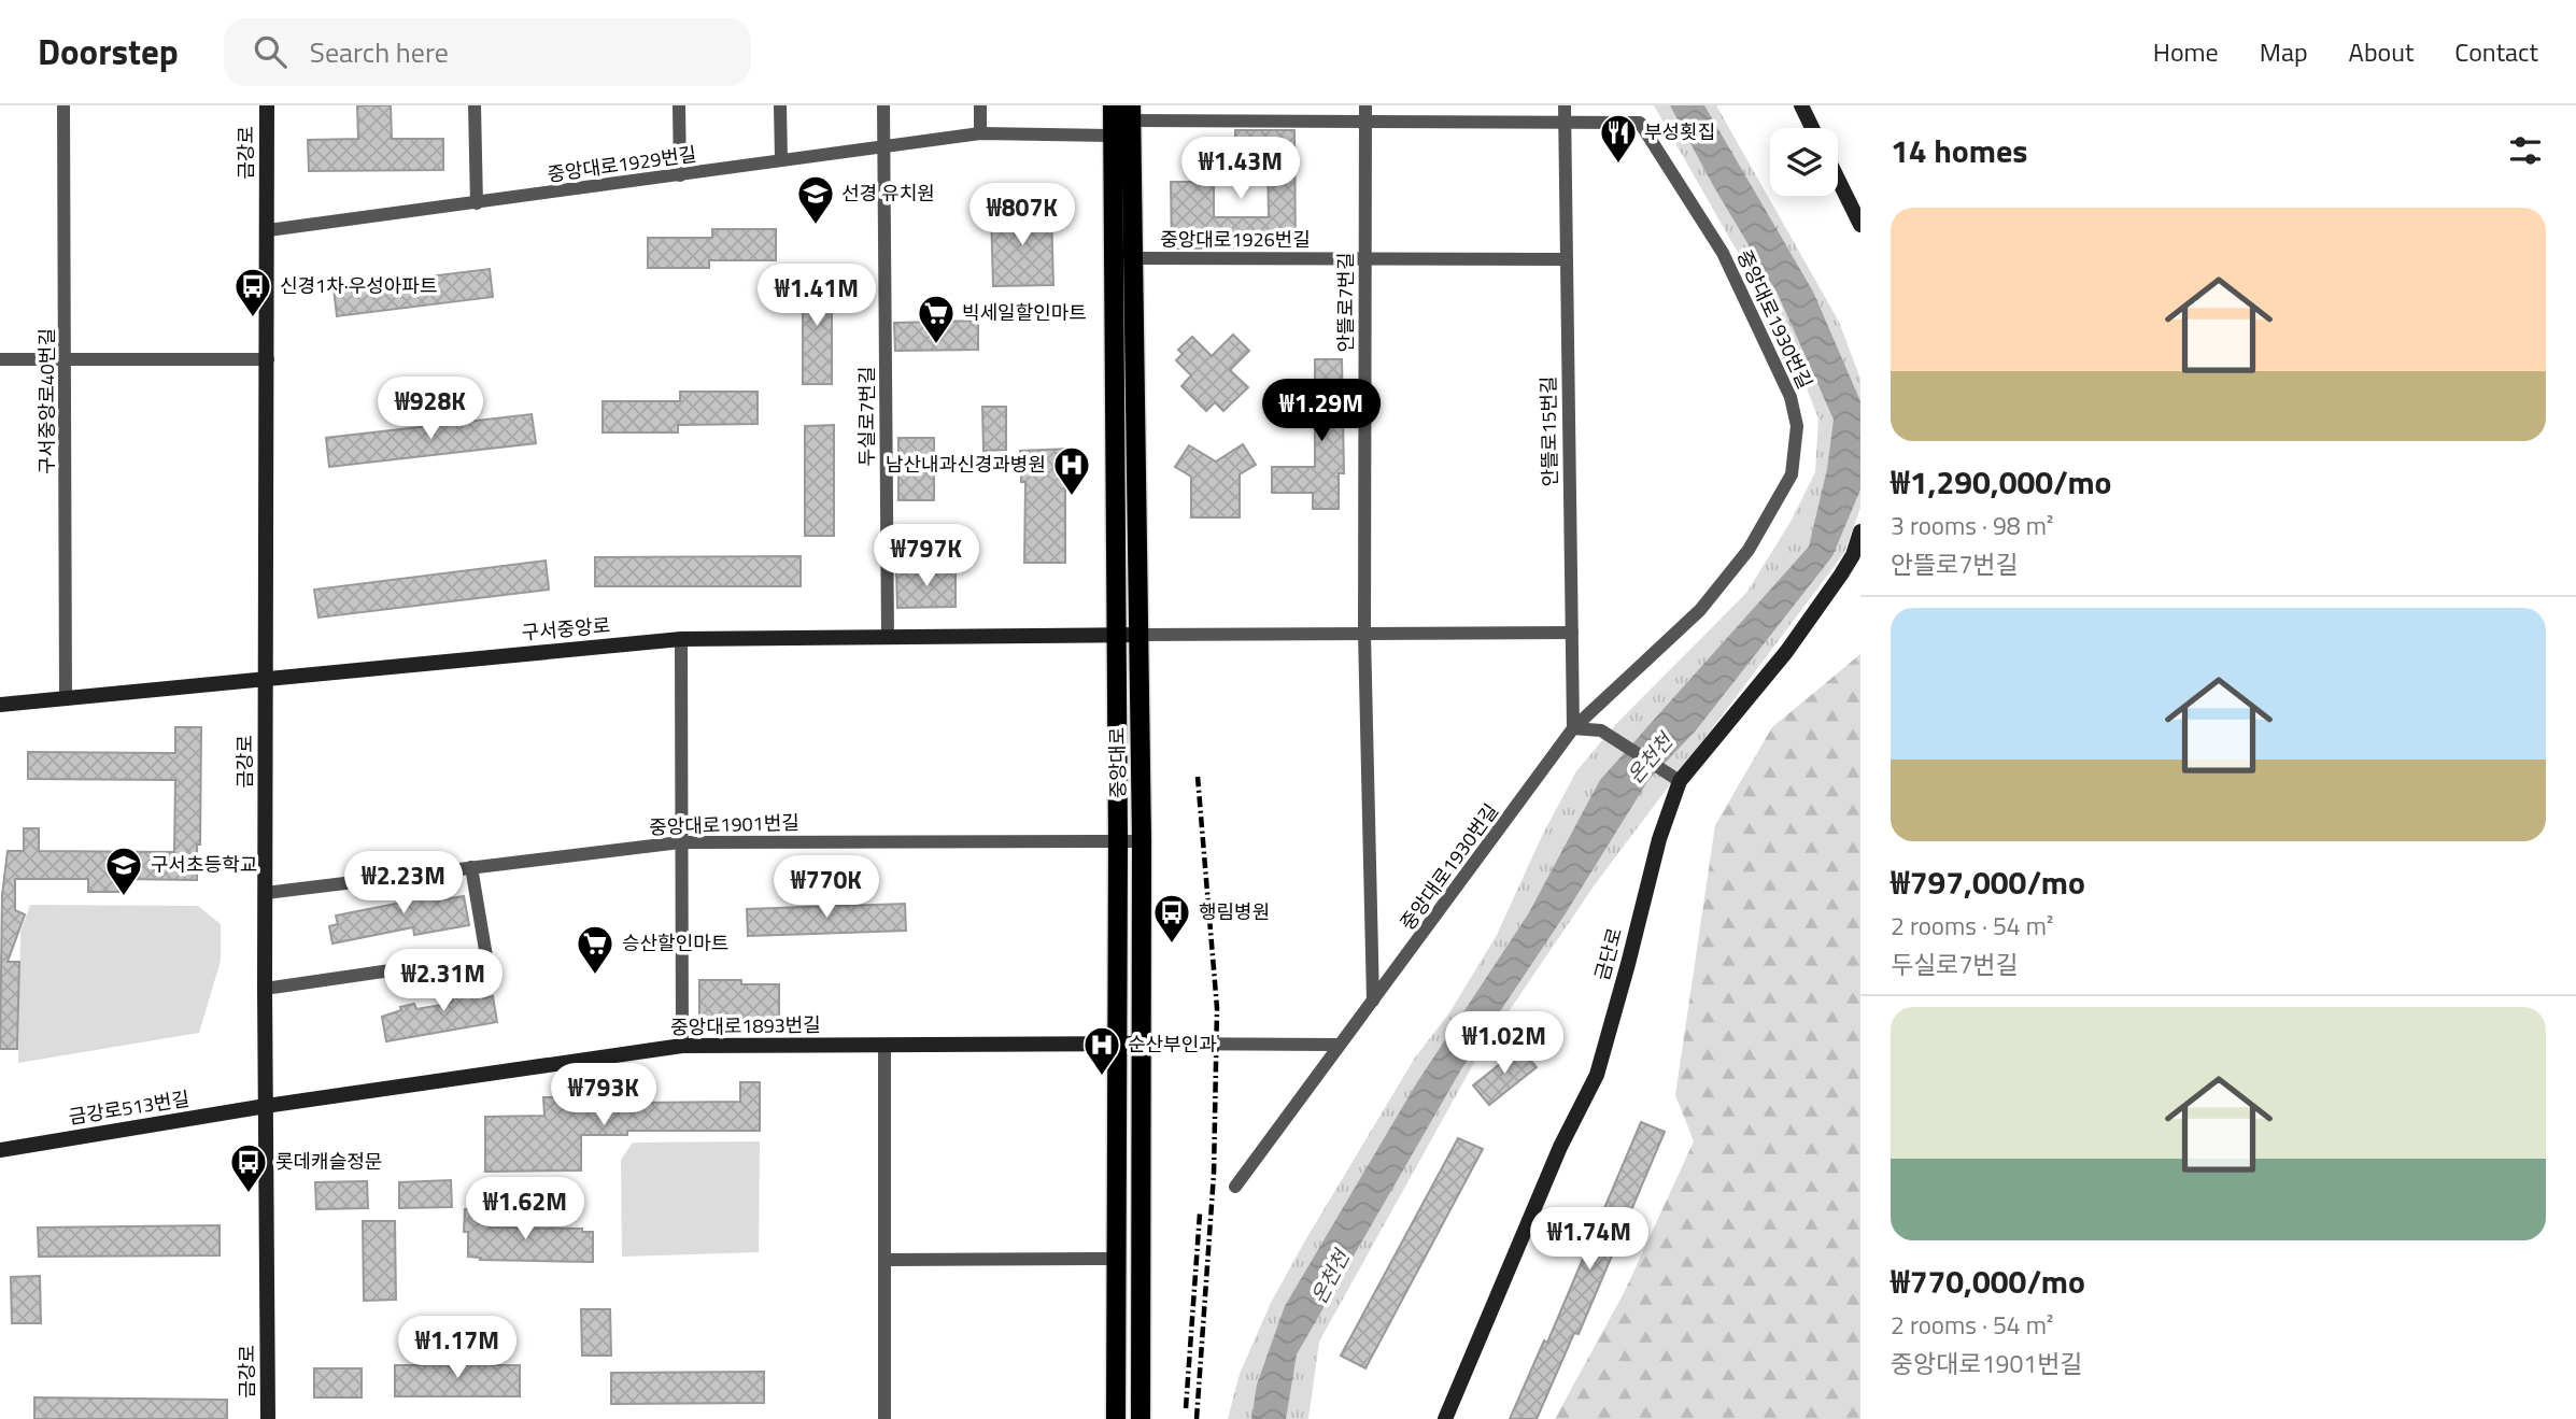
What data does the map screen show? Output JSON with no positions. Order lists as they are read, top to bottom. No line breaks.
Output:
{"streets":{"main road":["중앙대로"],"street":["금강로","중앙대로1929번길","중앙대로1926번길","안뜰로7번길","중앙대로1930번길","구서중앙로40번길","두실로7번길","안뜰로15번길","구서중앙로","중앙대로1901번길","금단로","중앙대로1893번길","금강로513번길"]},"crossings":[["금강로","중앙대로1929번길"],["금강로","구서중앙로"],["금강로","중앙대로1901번길"],["금강로","중앙대로1893번길"],["금강로","금강로513번길"],["중앙대로1929번길","두실로7번길"],["중앙대로1929번길","중앙대로"],["중앙대로1926번길","안뜰로7번길"],["중앙대로1926번길","안뜰로15번길"],["중앙대로1926번길","중앙대로"],["안뜰로7번길","중앙대로1930번길"],["중앙대로1930번길","안뜰로15번길"],["중앙대로1930번길","중앙대로"],["구서중앙로40번길","구서중앙로"],["두실로7번길","구서중앙로"],["구서중앙로","중앙대로"],["중앙대로","중앙대로1901번길"],["중앙대로","중앙대로1893번길"],["중앙대로1893번길","금강로513번길"]],"water":["온천천"],"places":{"restaurant":["부성횟집"],"school or university":["선경 유치원","구서초등학교"],"bus stop":["신경1차·우성아파트","행림병원","롯데캐슬정문"],"supermarket":["빅세일할인마트","승산할인마트"],"hospital":["남산내과신경과병원","순산부인과"]},"page":{"header":"Doorstep","search":"Search here","nav":["Home","Map","About","Contact"],"heading":"14 homes","price":["₩1.43M","₩807K","₩1.41M","₩928K","₩1.29M","₩797K","₩2.23M","₩770K","₩2.31M","₩1.02M","₩793K","₩1.62M","₩1.74M","₩1.17M"],"list":[{"name":"₩1,290,000/mo","note":"3 rooms · 98 m² · 안뜰로7번길"},{"name":"₩797,000/mo","note":"2 rooms · 54 m² · 두실로7번길"},{"name":"₩770,000/mo","note":"2 rooms · 54 m² · 중앙대로1901번길"}]}}
